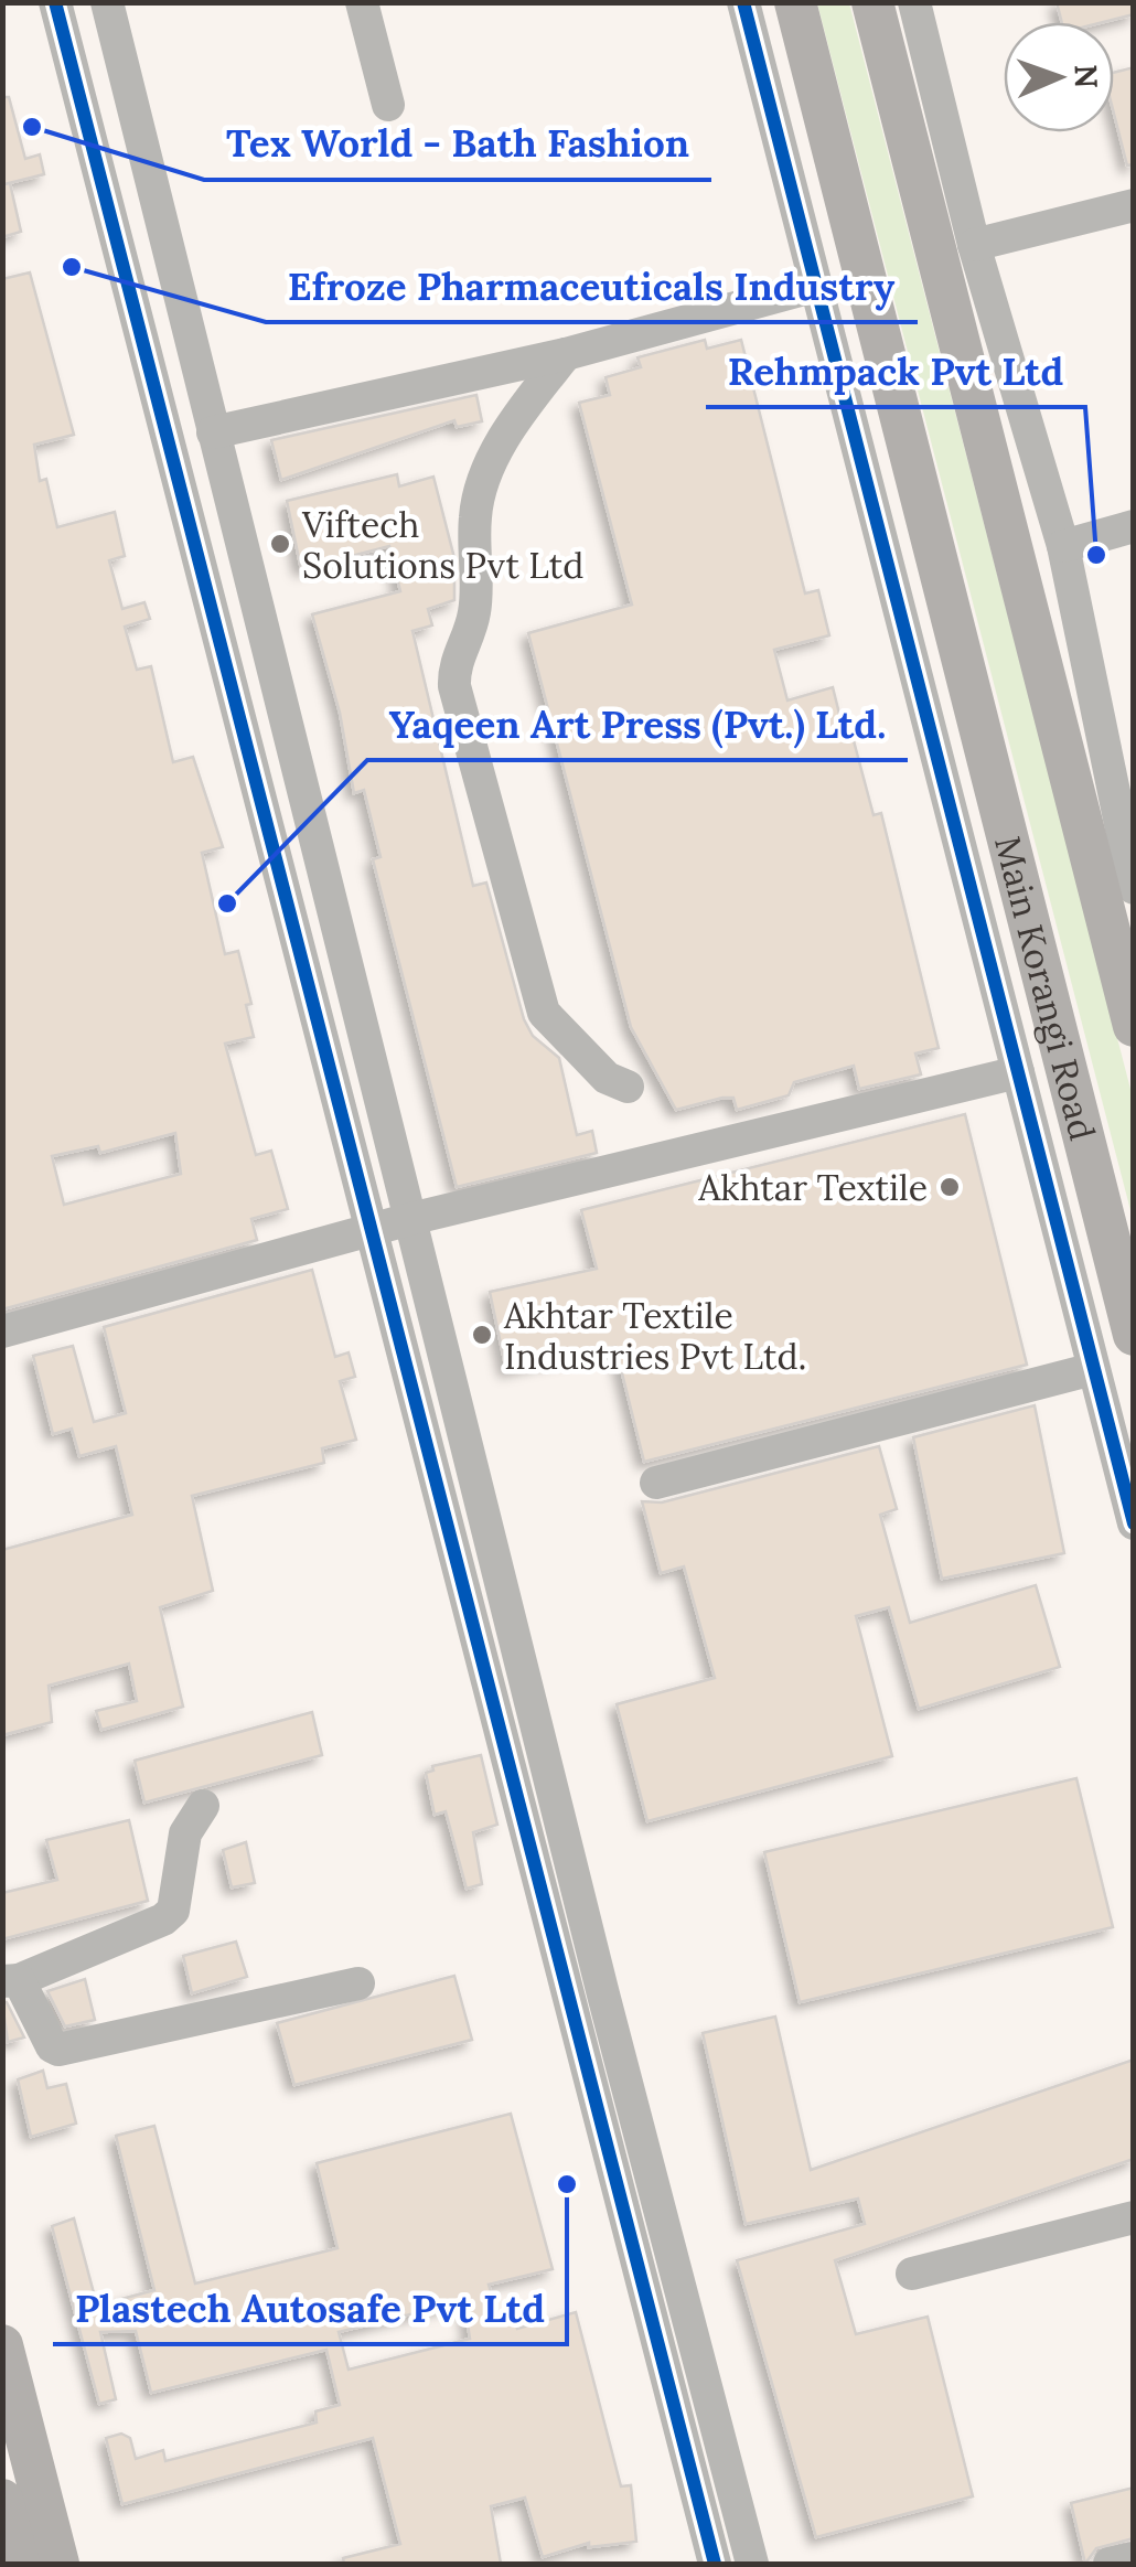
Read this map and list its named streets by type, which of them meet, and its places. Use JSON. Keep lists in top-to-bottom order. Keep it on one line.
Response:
{"streets":{"main road":["Main Korangi Road"]},"places":["Tex World - Bath Fashion","Efroze Pharmaceuticals Industry","Viftech Solutions Pvt Ltd","Rehmpack Pvt Ltd","Yaqeen Art Press (Pvt.) Ltd.","Akhtar Textile","Akhtar Textile Industries Pvt Ltd.","Plastech Autosafe Pvt Ltd"],"north":"right"}
